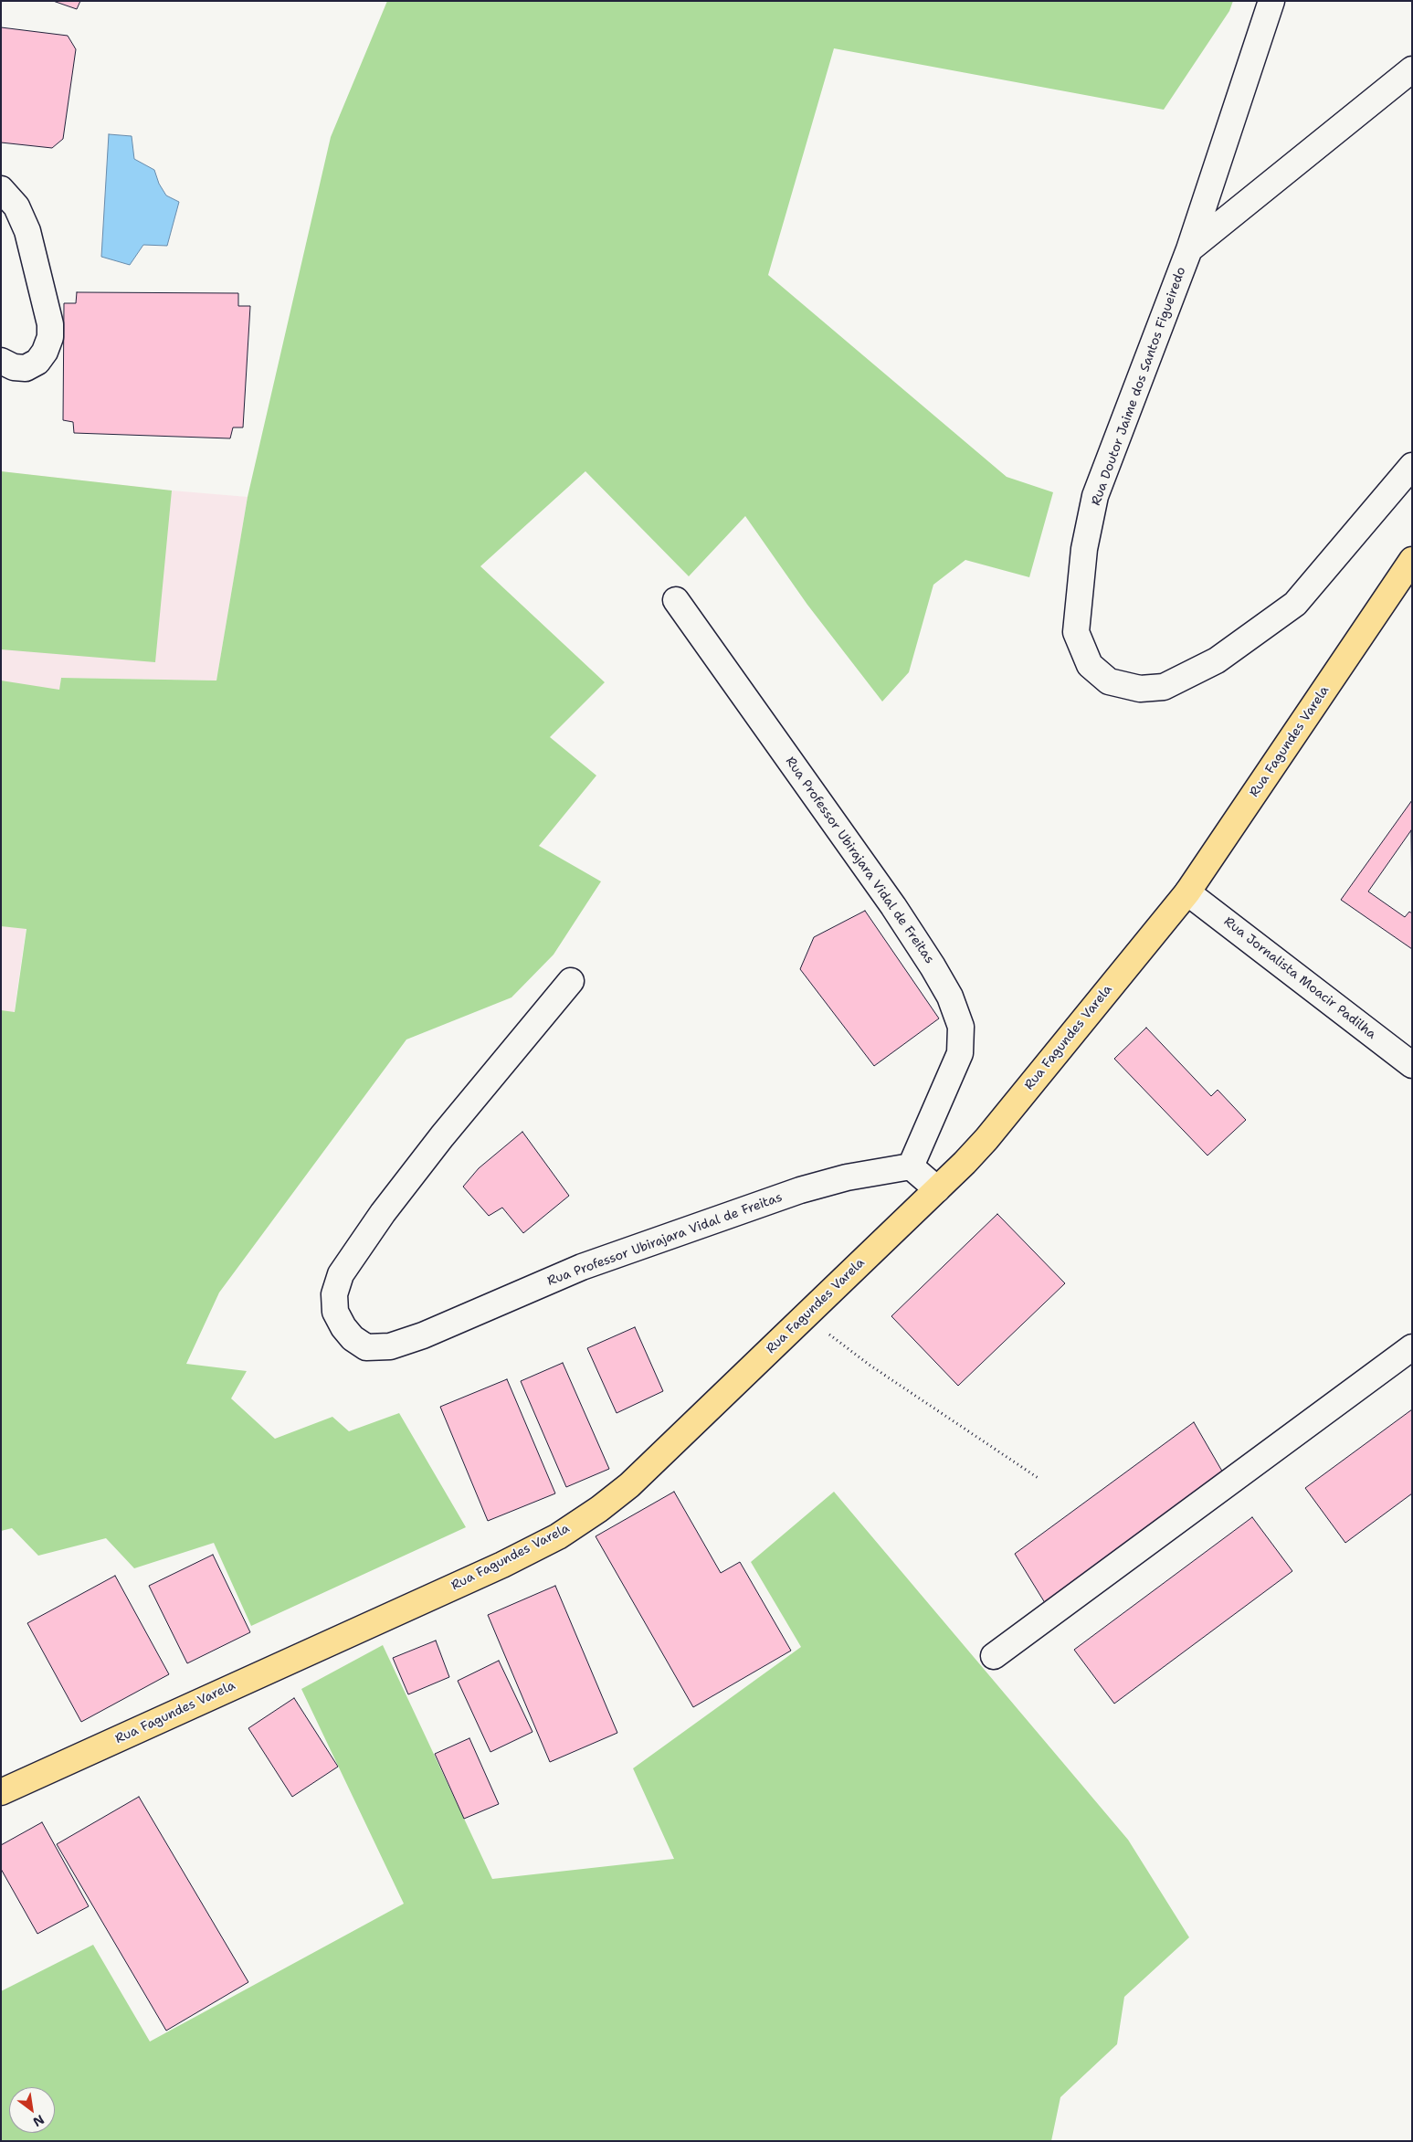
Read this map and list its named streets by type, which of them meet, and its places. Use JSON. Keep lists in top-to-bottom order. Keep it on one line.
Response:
{"streets":{"main road":["Rua Fagundes Varela"],"street":["Rua Doutor Jaime dos Santos Figueiredo","Rua Professor Ubirajara Vidal de Freitas","Rua Jornalista Moacir Padilha"]},"crossings":[["Rua Fagundes Varela","Rua Jornalista Moacir Padilha"]],"north":"bottom right"}
